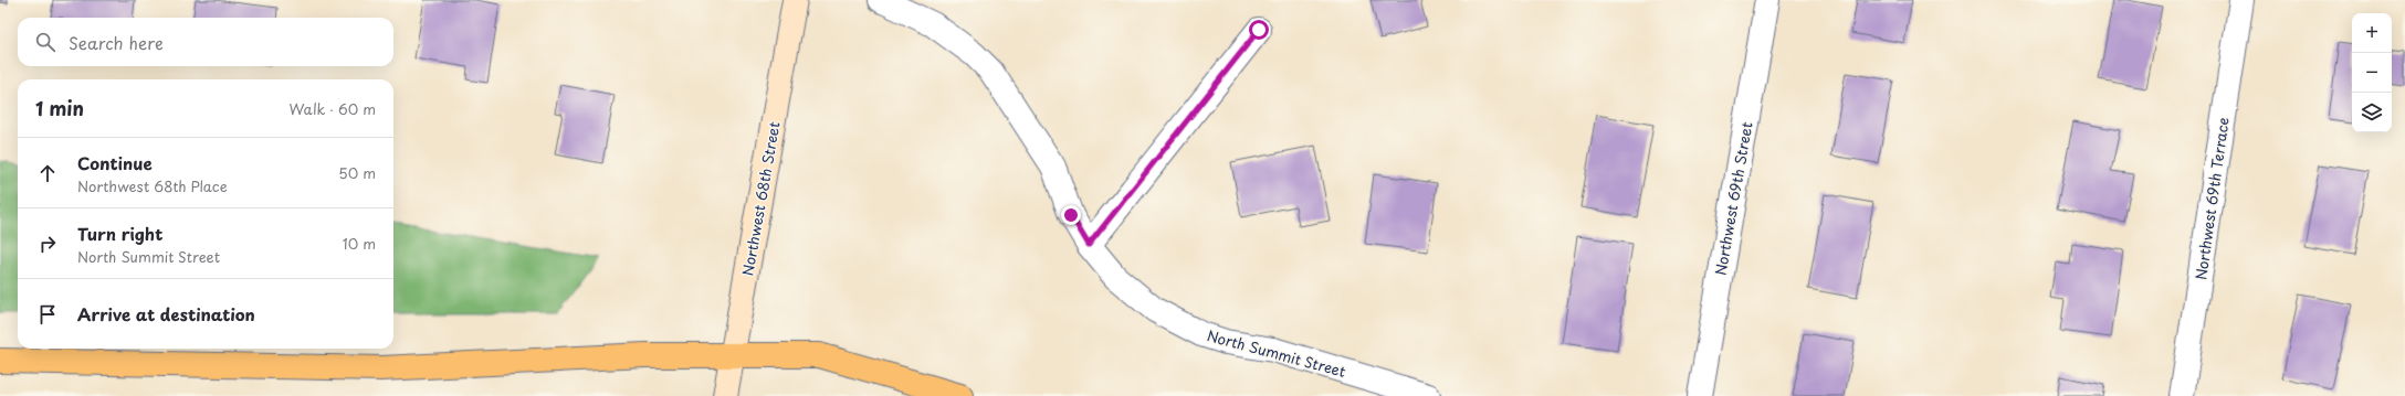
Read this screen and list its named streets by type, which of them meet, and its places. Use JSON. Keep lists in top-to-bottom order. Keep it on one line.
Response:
{"streets":{"main road":["Northwest 68th Street"],"street":["Northwest 69th Street","Northwest 69th Terrace","North Summit Street"]},"page":{"map_buttons":["+","−"],"search":"Search here","heading":["1 min","Walk · 60 m"],"list":[["Continue","Northwest 68th Place","50 m"],["Turn right","North Summit Street","10 m"],"Arrive at destination"]}}
